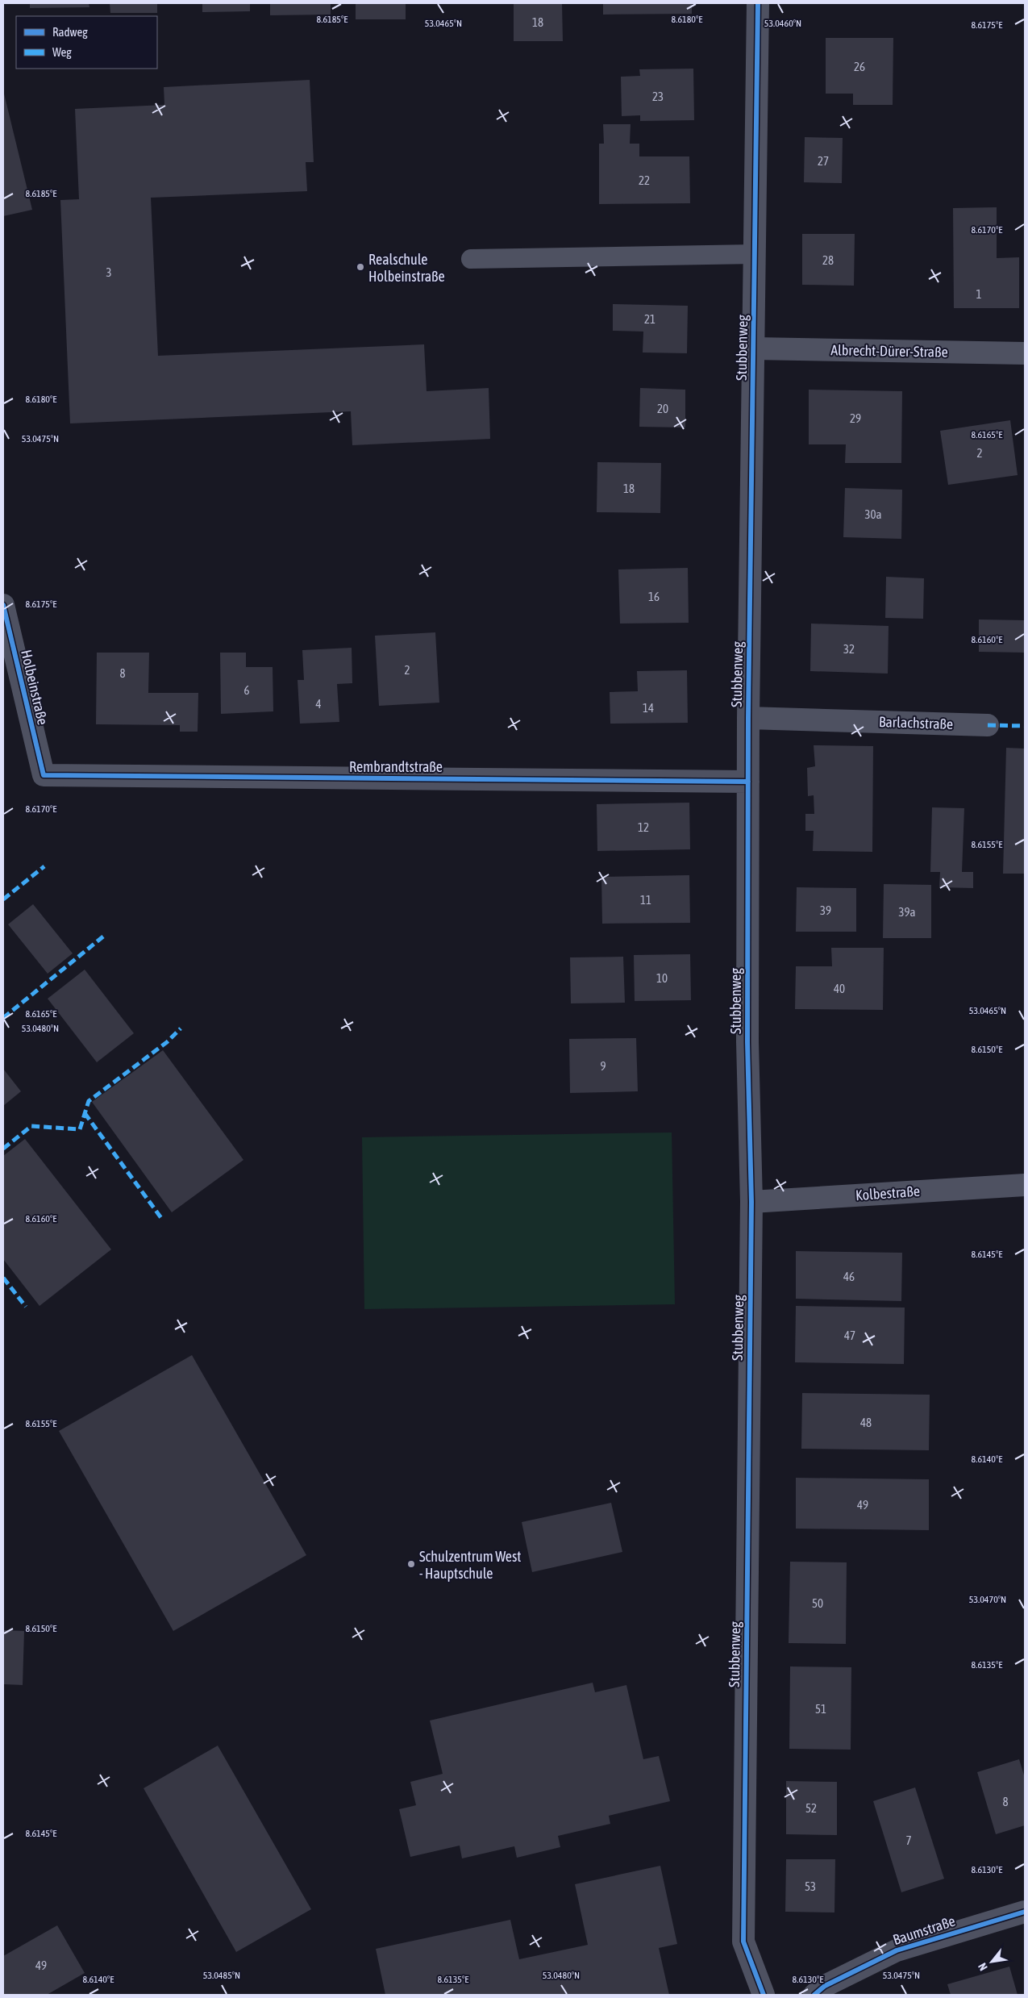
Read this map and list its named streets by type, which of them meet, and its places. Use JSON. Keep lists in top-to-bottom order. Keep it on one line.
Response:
{"streets":{"street":["Stubbenweg","Albrecht-Dürer-Straße","Holbeinstraße","Barlachstraße","Rembrandtstraße","Kolbestraße","Baumstraße"]},"crossings":[["Stubbenweg","Albrecht-Dürer-Straße"],["Stubbenweg","Barlachstraße"],["Stubbenweg","Rembrandtstraße"],["Stubbenweg","Kolbestraße"],["Holbeinstraße","Rembrandtstraße"]],"places":["Realschule Holbeinstraße","Schulzentrum West - Hauptschule"],"house_numbers":["18","26","23","27","22","28","3","1","21","20","29","2","18","30a","16","32","2","8","6","4","14","12","11","39","39a","10","40","9","46","47","48","49","50","51","8","52","7","53","49"],"legend":["Radweg","Weg"],"north":"bottom left","coordinates":["8.6185°E","8.6180°E","53.0460°N","53.0465°N","8.6175°E","8.6170°E","8.6165°E","53.0475°N","8.6160°E","8.6155°E","53.0480°N","8.6150°E","8.6145°E","8.6140°E","53.0470°N","8.6135°E","8.6130°E","53.0485°N"]}
